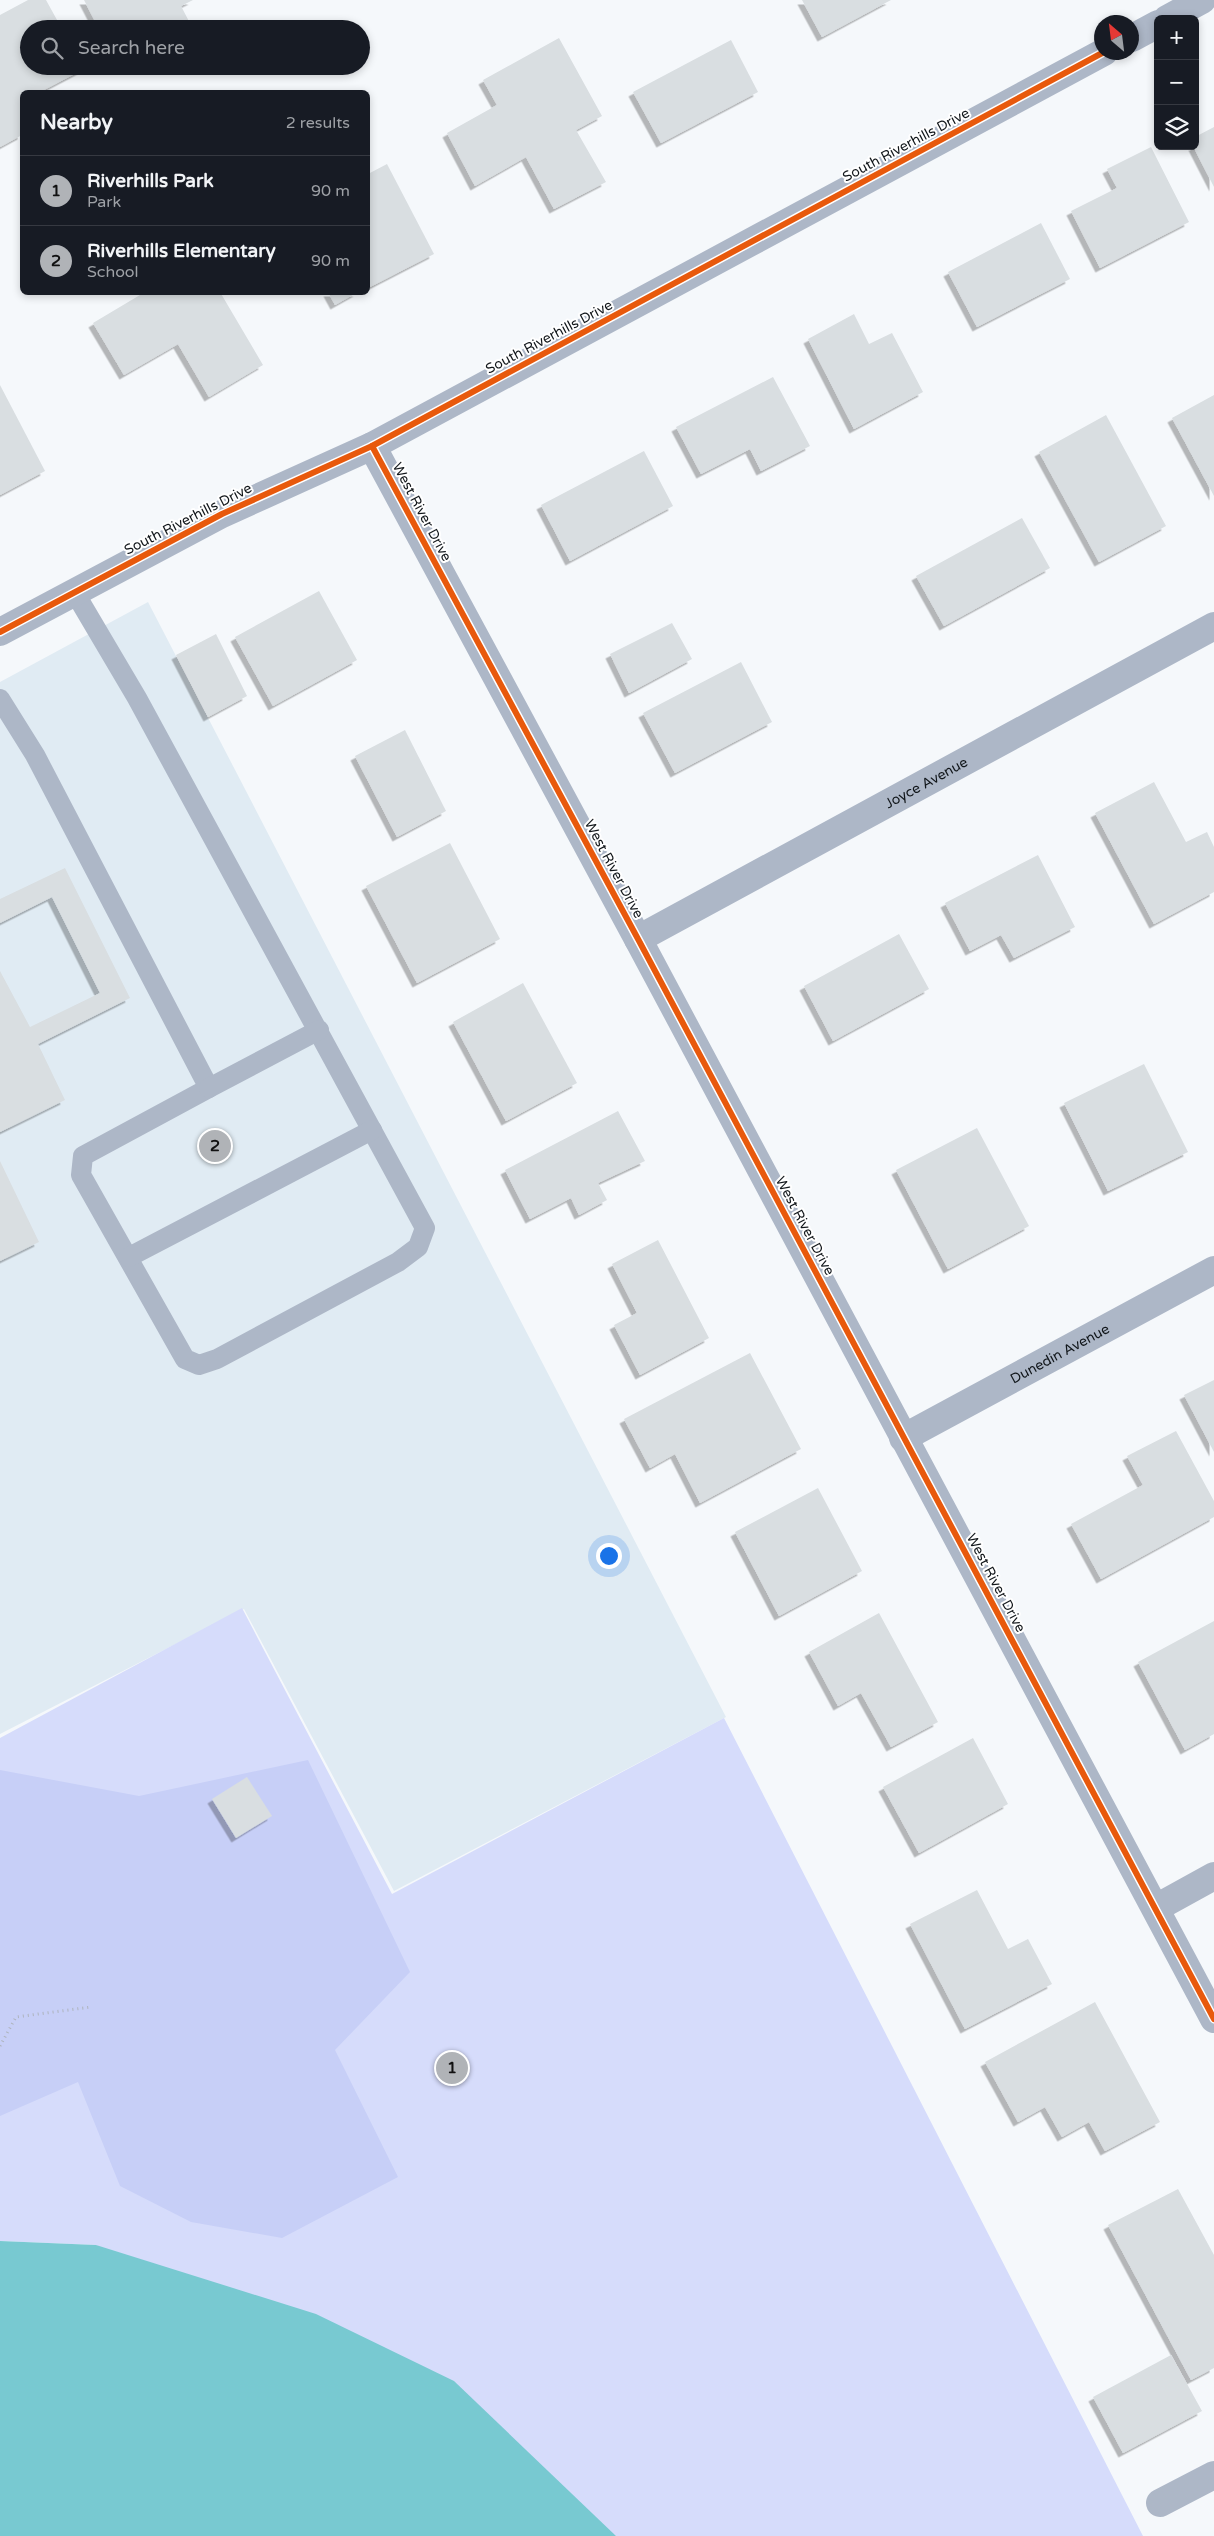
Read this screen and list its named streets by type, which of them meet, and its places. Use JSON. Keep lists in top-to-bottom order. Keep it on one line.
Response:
{"streets":{"street":["South Riverhills Drive","West River Drive","Joyce Avenue","Dunedin Avenue"]},"crossings":[["South Riverhills Drive","West River Drive"],["West River Drive","Joyce Avenue"],["West River Drive","Dunedin Avenue"]],"north":"top left","page":{"map_buttons":["+","−"],"search":"Search here","heading":["Nearby","2 results"],"list":[{"mark":"1","name":"Riverhills Park","note":"Park","value":"90 m"},{"mark":"2","name":"Riverhills Elementary","note":"School","value":"90 m"}],"pins":["2","1"]}}
